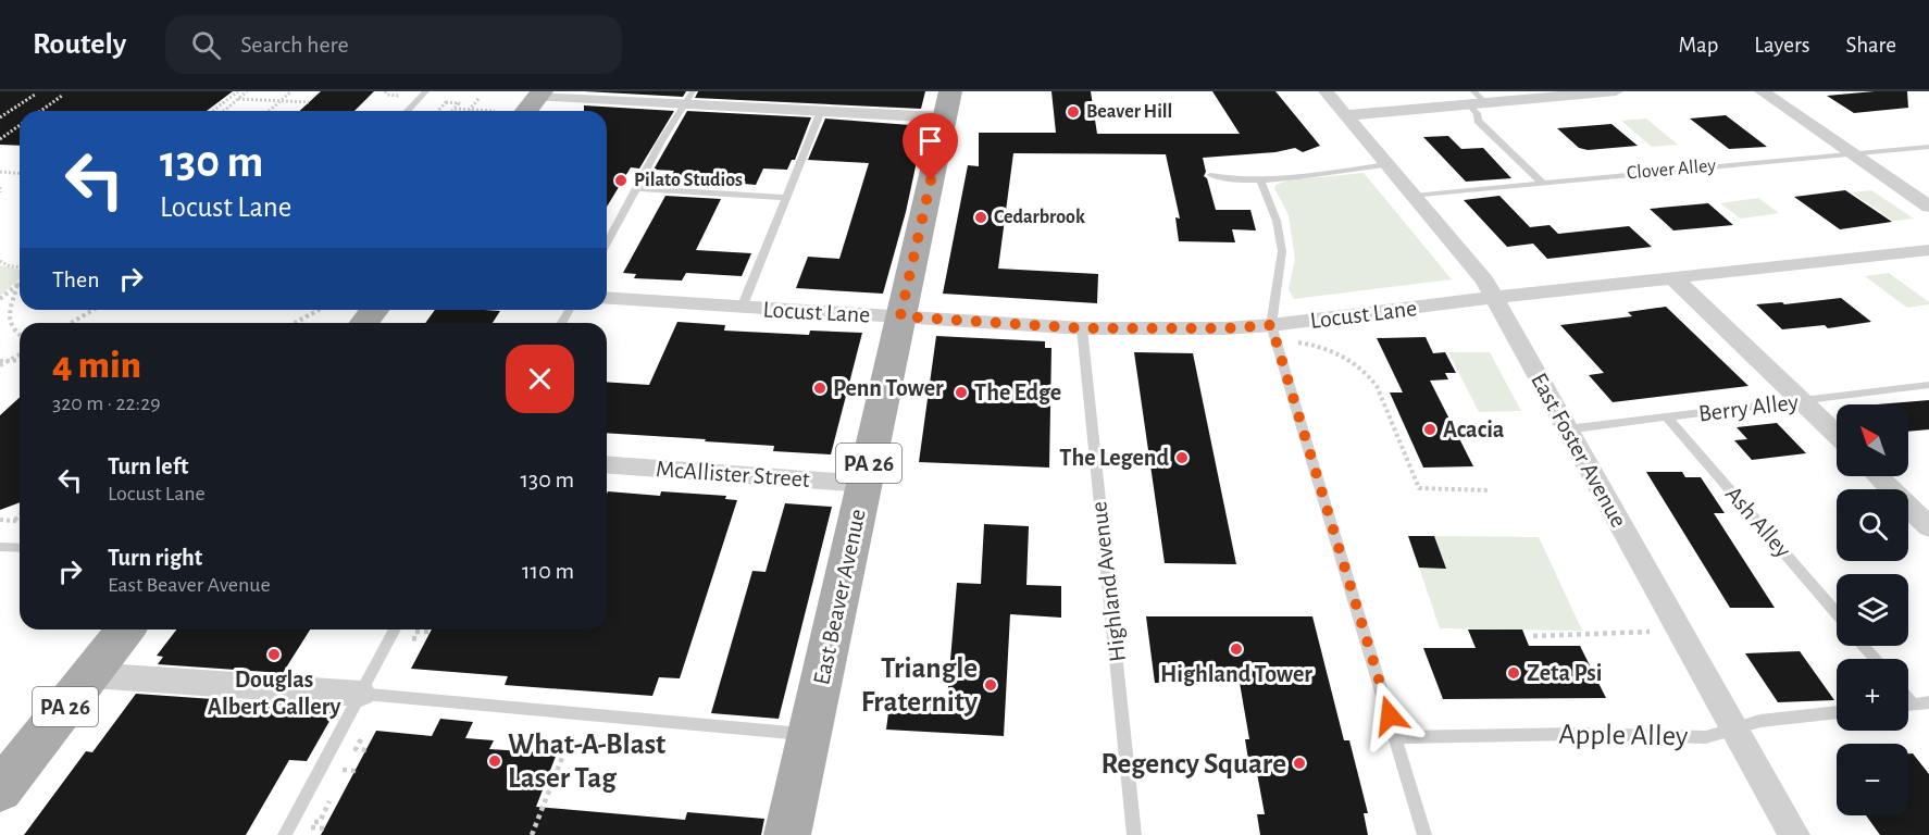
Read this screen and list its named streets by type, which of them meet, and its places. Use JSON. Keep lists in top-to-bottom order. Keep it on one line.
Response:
{"streets":{"main road":["PA 26","East Beaver Avenue"],"street":["Locust Lane","East Foster Avenue","McAllister Street"],"lane":["Clover Alley","Berry Alley","Ash Alley","Highland Avenue","Apple Alley"]},"crossings":[["Clover Alley","East Foster Avenue"],["Locust Lane","East Foster Avenue"],["Locust Lane","Highland Avenue"],["Locust Lane","East Beaver Avenue"],["Berry Alley","East Foster Avenue"],["Berry Alley","Ash Alley"],["East Foster Avenue","Apple Alley"],["McAllister Street","East Beaver Avenue"]],"places":["Beaver Hill","Pilato Studios","Cedarbrook","Penn Tower","The Edge","Acacia","The Legend","Highland Tower","Douglas Albert Gallery","Zeta Psi","Triangle Fraternity","What-A-Blast Laser Tag","Regency Square"],"north":"top left","page":{"header":"Routely","search":"Search here","nav":["Map","Layers","Share"],"turn":["130 m","Locust Lane"],"then":"Then","heading":["4 min","320 m · 22:29"],"map_buttons":["+","−"],"list":[{"name":"Turn left","note":"Locust Lane","value":"130 m"},{"name":"Turn right","note":"East Beaver Avenue","value":"110 m"}]}}
